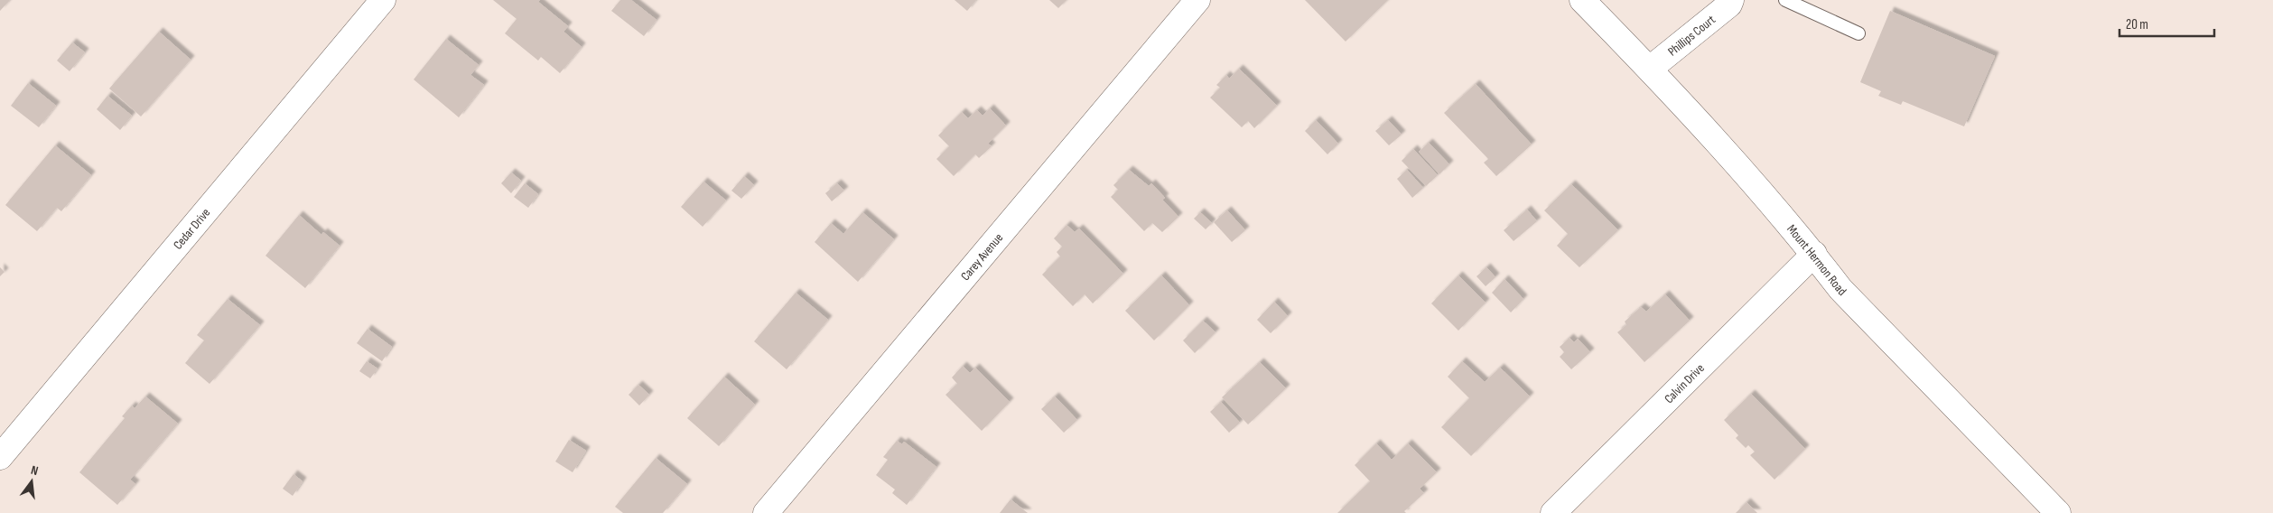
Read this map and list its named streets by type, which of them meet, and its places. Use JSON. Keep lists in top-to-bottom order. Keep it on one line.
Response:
{"streets":{"street":["Phillips Court","Cedar Drive","Carey Avenue","Mount Hermon Road","Calvin Drive"]},"crossings":[["Phillips Court","Mount Hermon Road"],["Mount Hermon Road","Calvin Drive"]],"scale_bar":"20 m","north":"top"}
